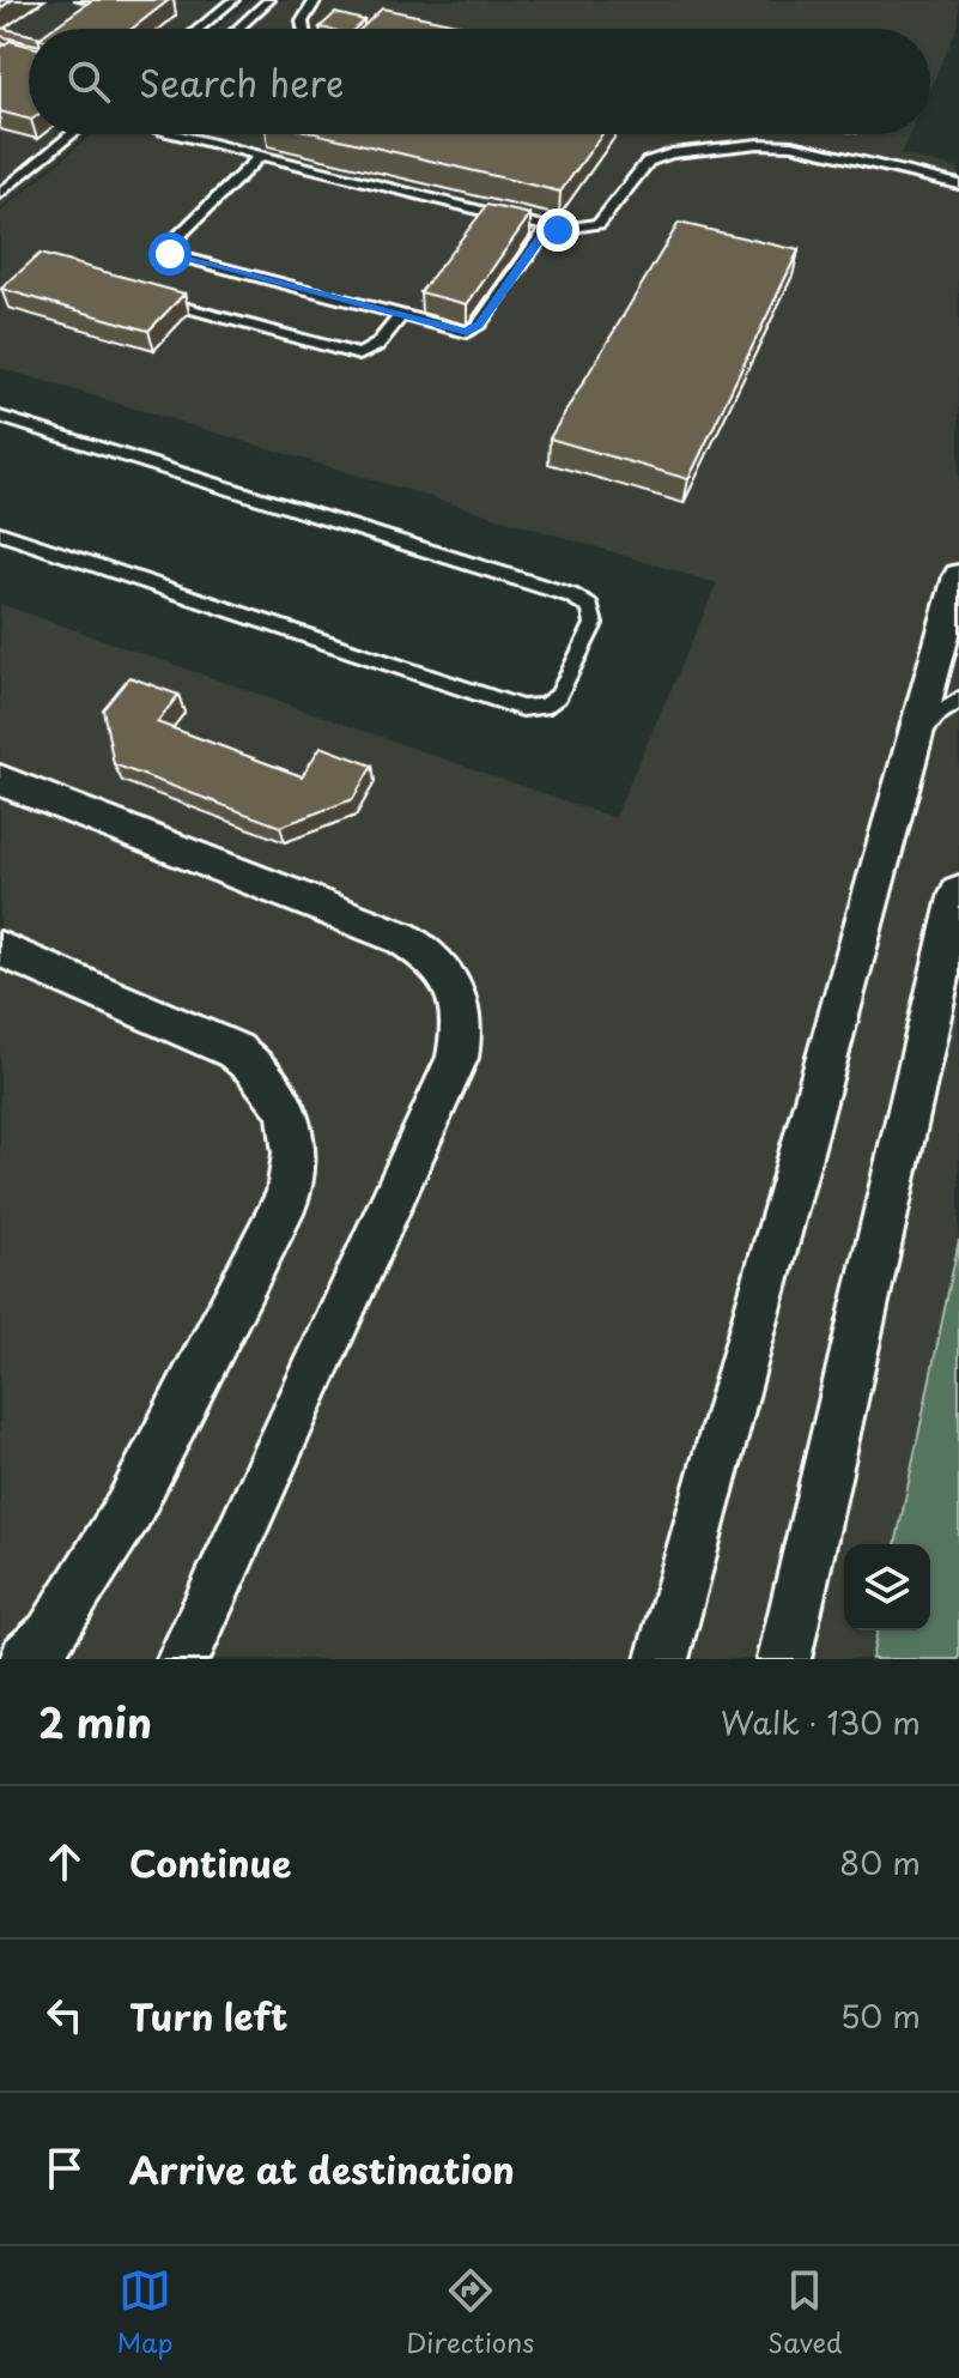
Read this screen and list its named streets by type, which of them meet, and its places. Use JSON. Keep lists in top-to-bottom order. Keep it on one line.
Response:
{"page":{"search":"Search here","heading":["2 min","Walk · 130 m"],"list":[["Continue","80 m"],["Turn left","50 m"],"Arrive at destination"],"nav":["Map","Directions","Saved"]}}
